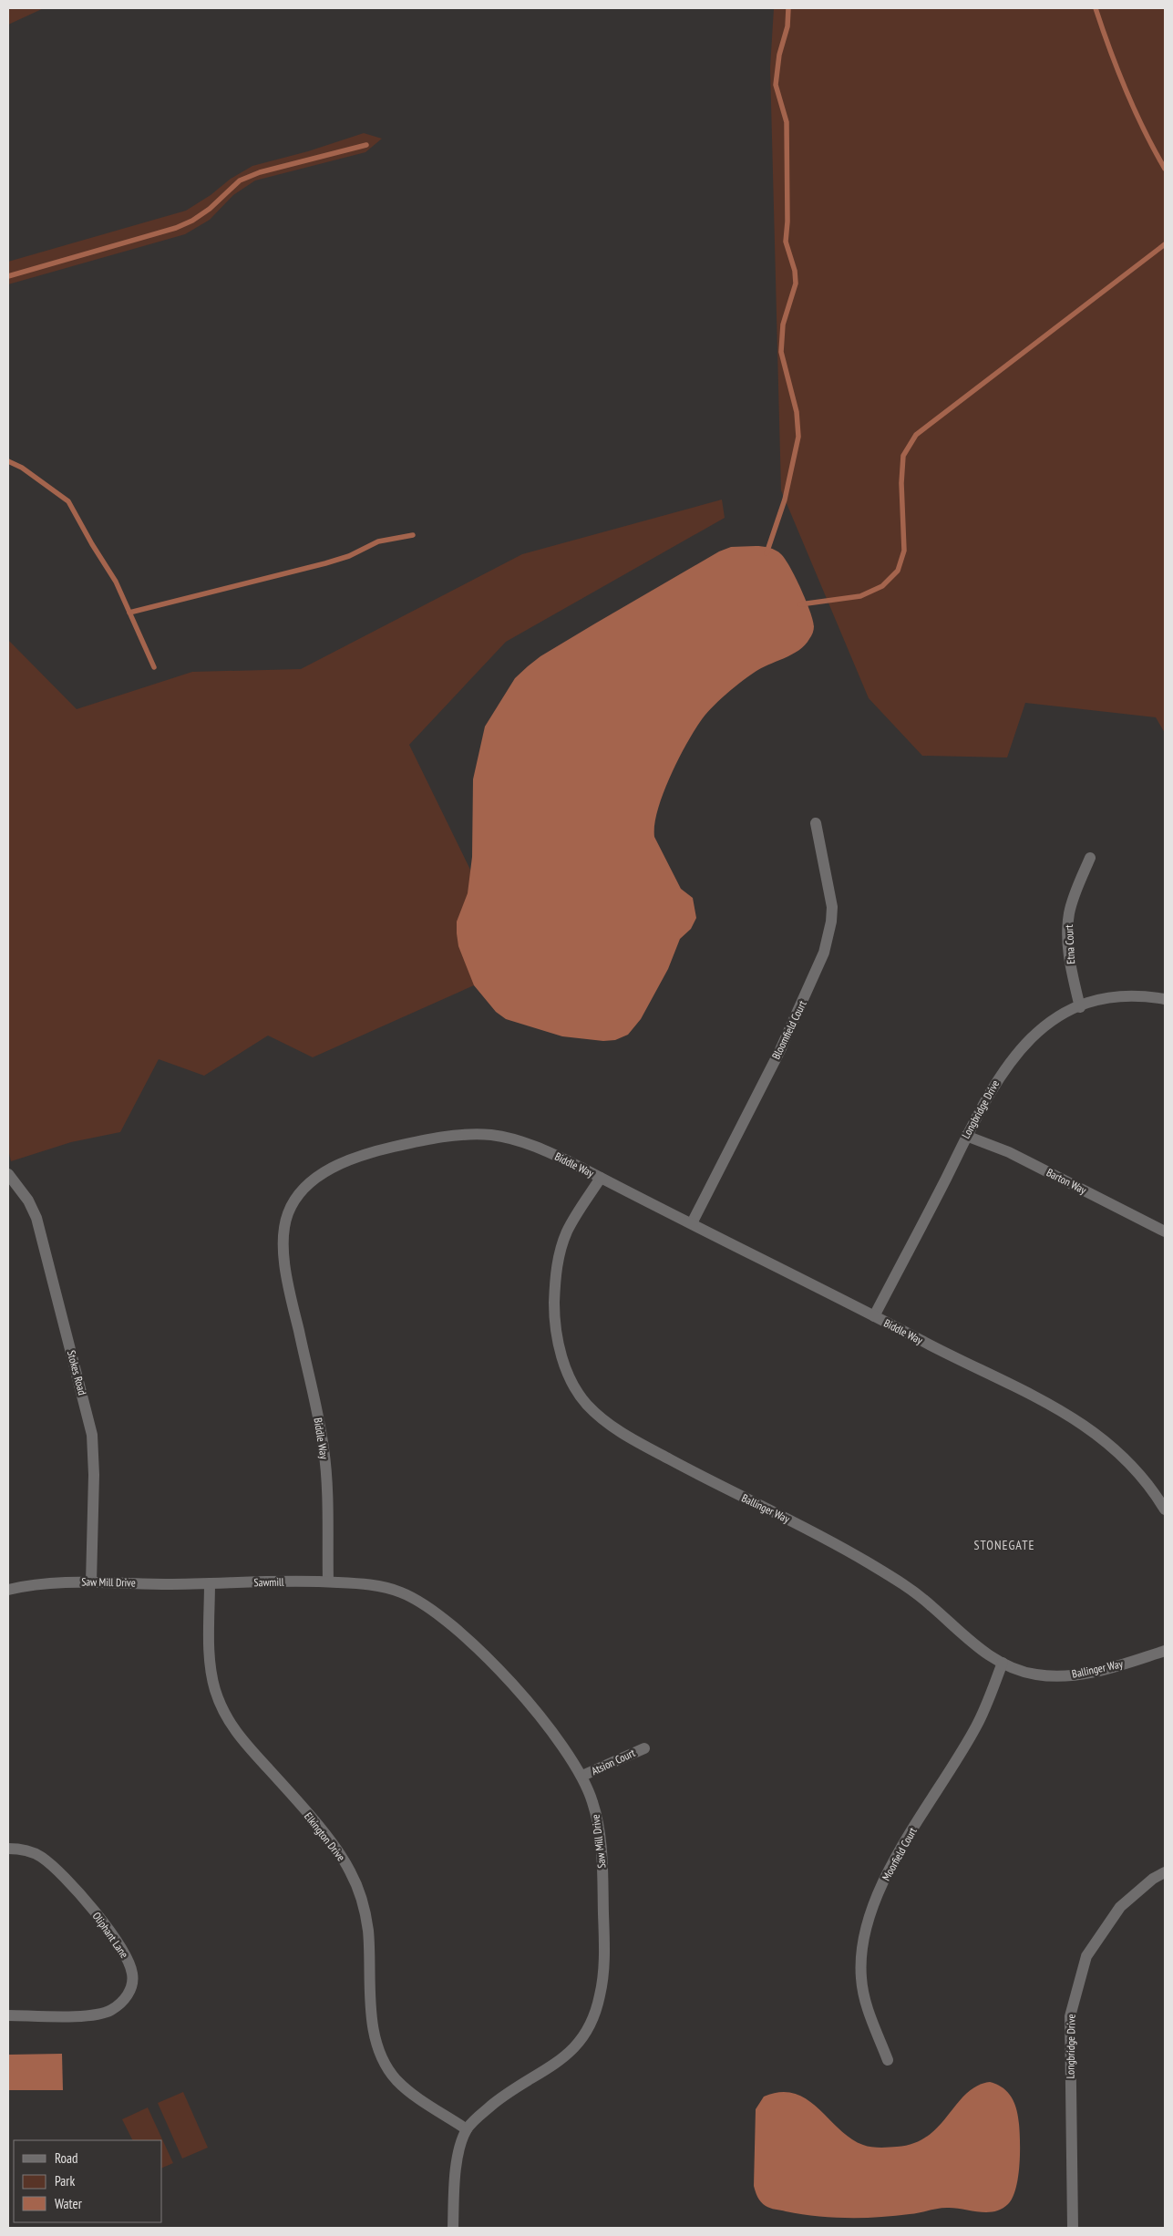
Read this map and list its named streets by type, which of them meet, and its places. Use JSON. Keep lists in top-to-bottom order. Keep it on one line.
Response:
{"streets":{"street":["Etna Court","Bloomfield Court","Longbridge Drive","Biddle Way","Barton Way","Stokes Road","Ballinger Way","Saw Mill Drive","Sawmill","Atsion Court","Elkington Drive","Moorfield Court","Oliphant Lane"]},"crossings":[["Etna Court","Longbridge Drive"],["Bloomfield Court","Biddle Way"],["Longbridge Drive","Biddle Way"],["Longbridge Drive","Barton Way"],["Biddle Way","Ballinger Way"],["Biddle Way","Saw Mill Drive"],["Biddle Way","Sawmill"],["Stokes Road","Saw Mill Drive"],["Ballinger Way","Moorfield Court"],["Saw Mill Drive","Sawmill"],["Saw Mill Drive","Atsion Court"],["Saw Mill Drive","Elkington Drive"],["Sawmill","Elkington Drive"]],"districts":["STONEGATE"],"legend":["Road","Park","Water"]}
